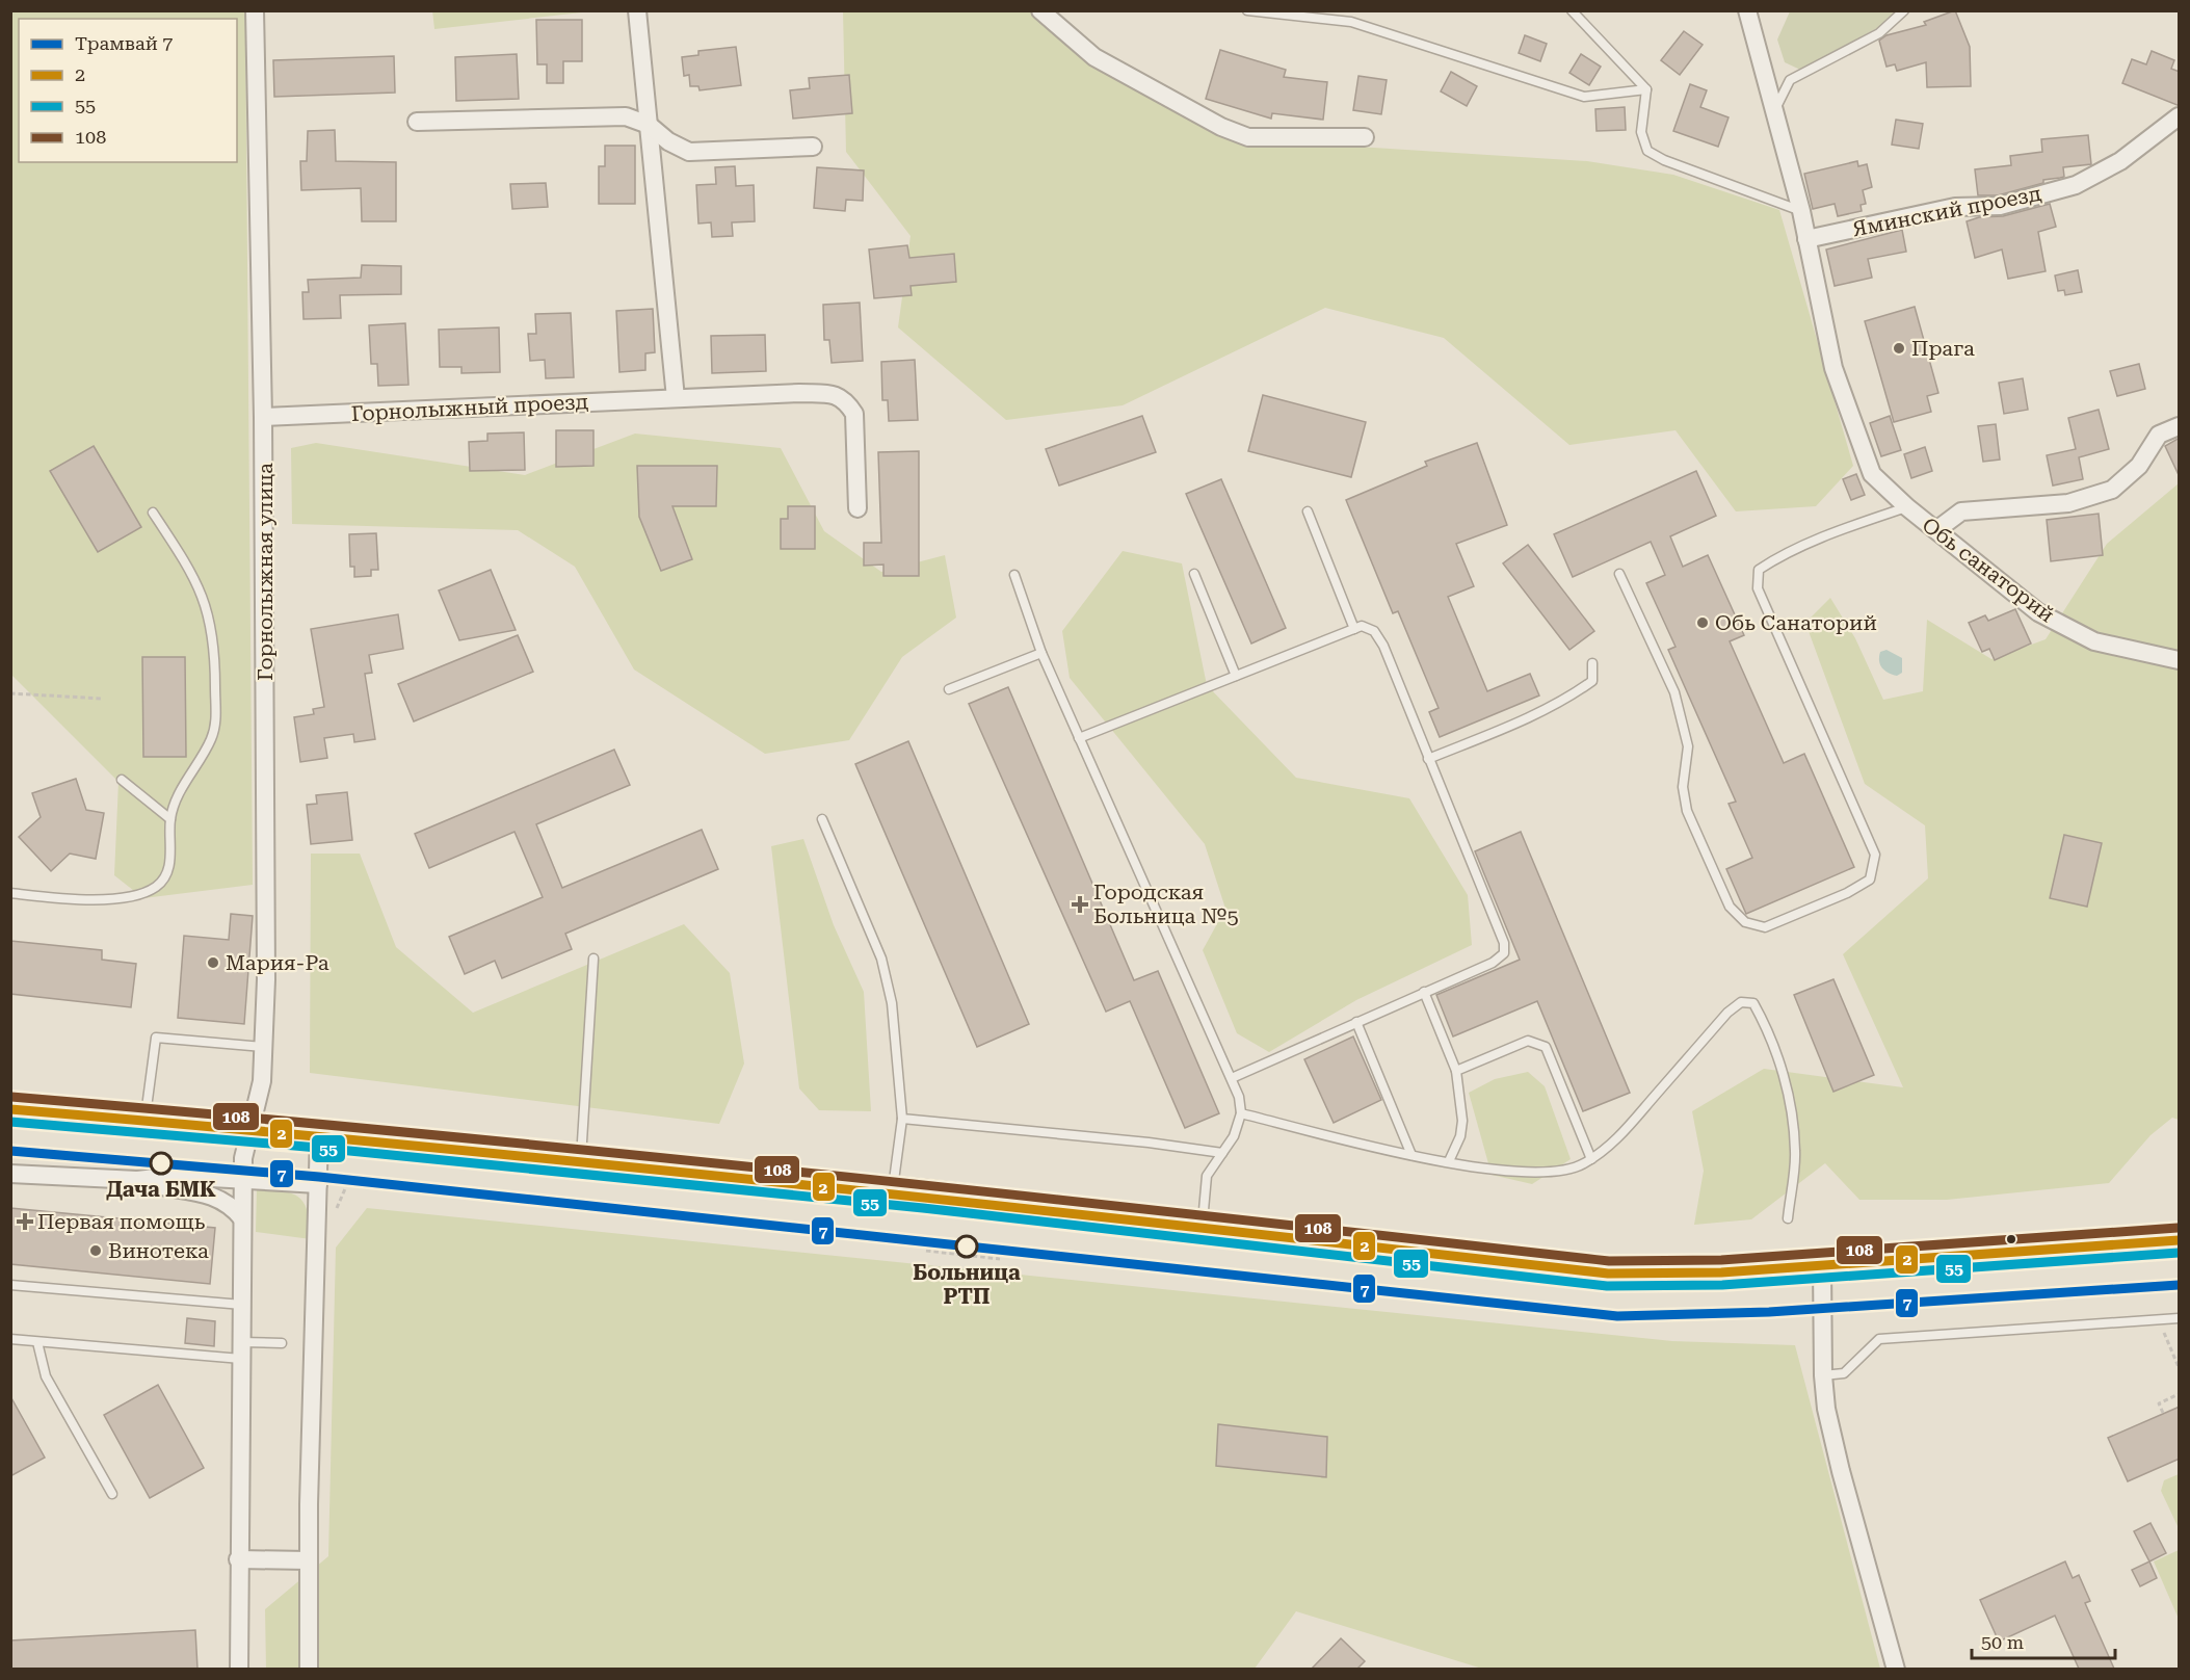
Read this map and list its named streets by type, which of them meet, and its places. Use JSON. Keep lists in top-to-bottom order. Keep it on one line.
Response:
{"streets":{"street":["Яминский проезд","Горнолыжный проезд","Обь санаторий","Горнолыжная улица"]},"crossings":[["Яминский проезд","Обь санаторий"],["Горнолыжный проезд","Горнолыжная улица"]],"places":{"other":["Прага","Обь Санаторий","Мария-Ра","Дача БМК","Больница РТП","Винотека"],"health":["Городская Больница №5","Первая помощь"]},"lines":["transit line 108","transit line 2","transit line 55","tram line 7"],"legend":["Трамвай 7","2","55","108"],"scale_bar":"50 m"}
